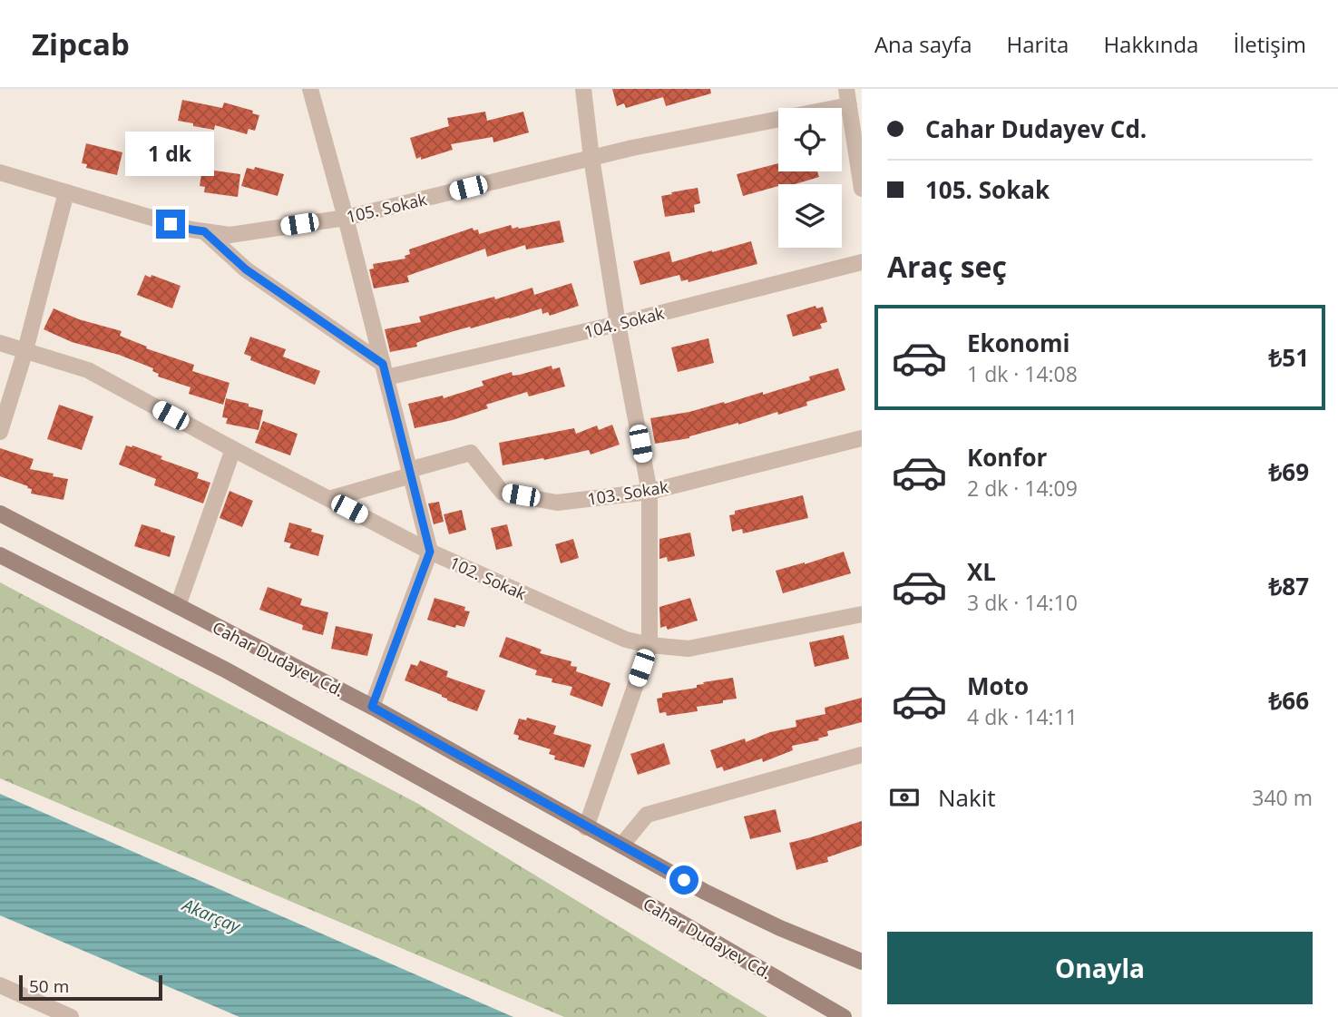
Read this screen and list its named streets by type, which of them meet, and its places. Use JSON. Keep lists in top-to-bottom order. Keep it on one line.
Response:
{"streets":{"main road":["Cahar Dudayev Cd."],"street":["105. Sokak","104. Sokak","103. Sokak","102. Sokak"]},"water":["Akarçay"],"scale_bar":"50 m","page":{"header":"Zipcab","nav":["Ana sayfa","Harita","Hakkında","İletişim"],"banner":["Cahar Dudayev Cd.","105. Sokak"],"bubble":"1 dk","heading":"Araç seç","list":[{"name":"Ekonomi","note":"1 dk · 14:08","value":"₺51"},{"name":"Konfor","note":"2 dk · 14:09","value":"₺69"},{"name":"XL","note":"3 dk · 14:10","value":"₺87"},{"name":"Moto","note":"4 dk · 14:11","value":"₺66"}],"pay":["Nakit","340 m"],"buttons":"Onayla","scale":"50 m"}}
